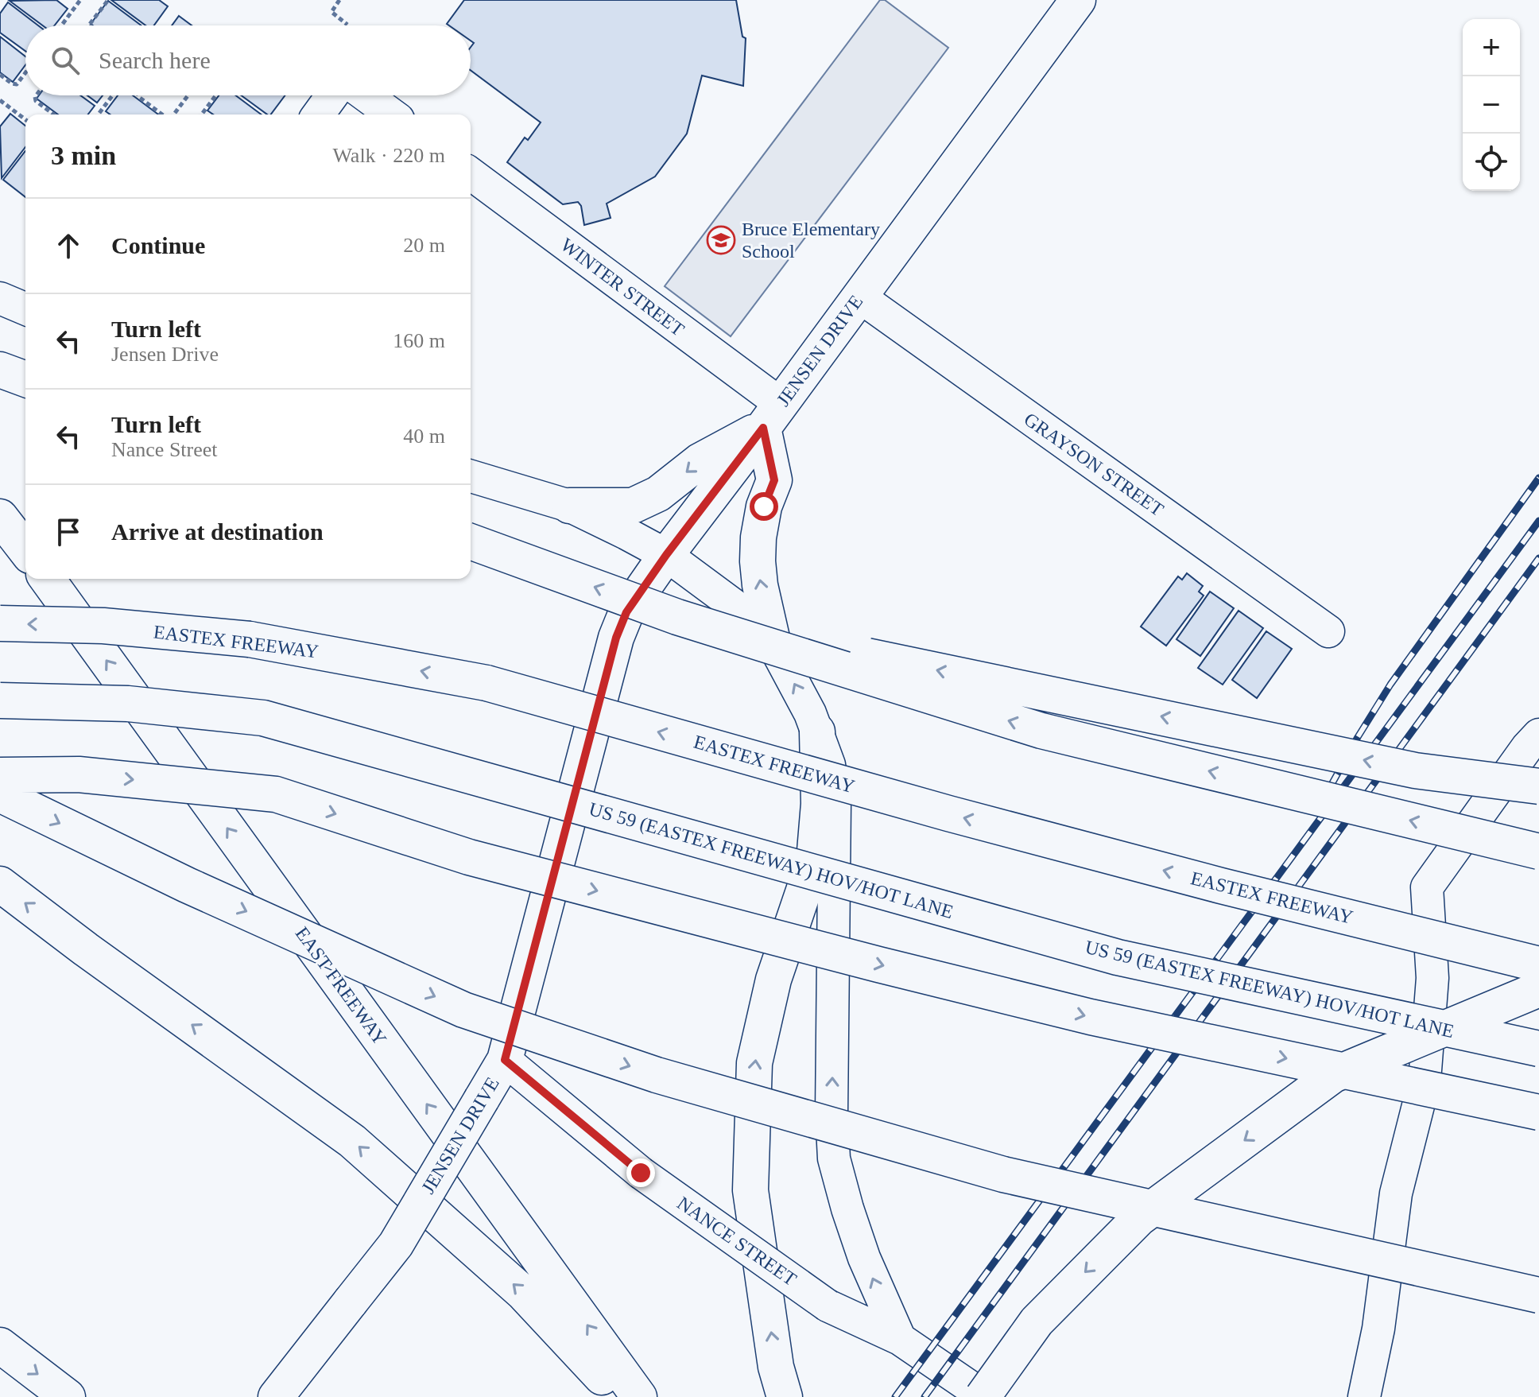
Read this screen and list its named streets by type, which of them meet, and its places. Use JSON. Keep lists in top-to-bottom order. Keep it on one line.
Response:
{"streets":{"main road":["JENSEN DRIVE","EASTEX FREEWAY","US 59 (EASTEX FREEWAY) HOV/HOT LANE","EAST FREEWAY"],"street":["WINTER STREET","GRAYSON STREET","NANCE STREET"]},"crossings":[["WINTER STREET","JENSEN DRIVE"],["JENSEN DRIVE","GRAYSON STREET"],["JENSEN DRIVE","NANCE STREET"]],"places":{"school or university":["Bruce Elementary School"]},"page":{"map_buttons":["+","−"],"search":"Search here","heading":["3 min","Walk · 220 m"],"list":[["Continue","20 m"],["Turn left","Jensen Drive","160 m"],["Turn left","Nance Street","40 m"],"Arrive at destination"]}}
